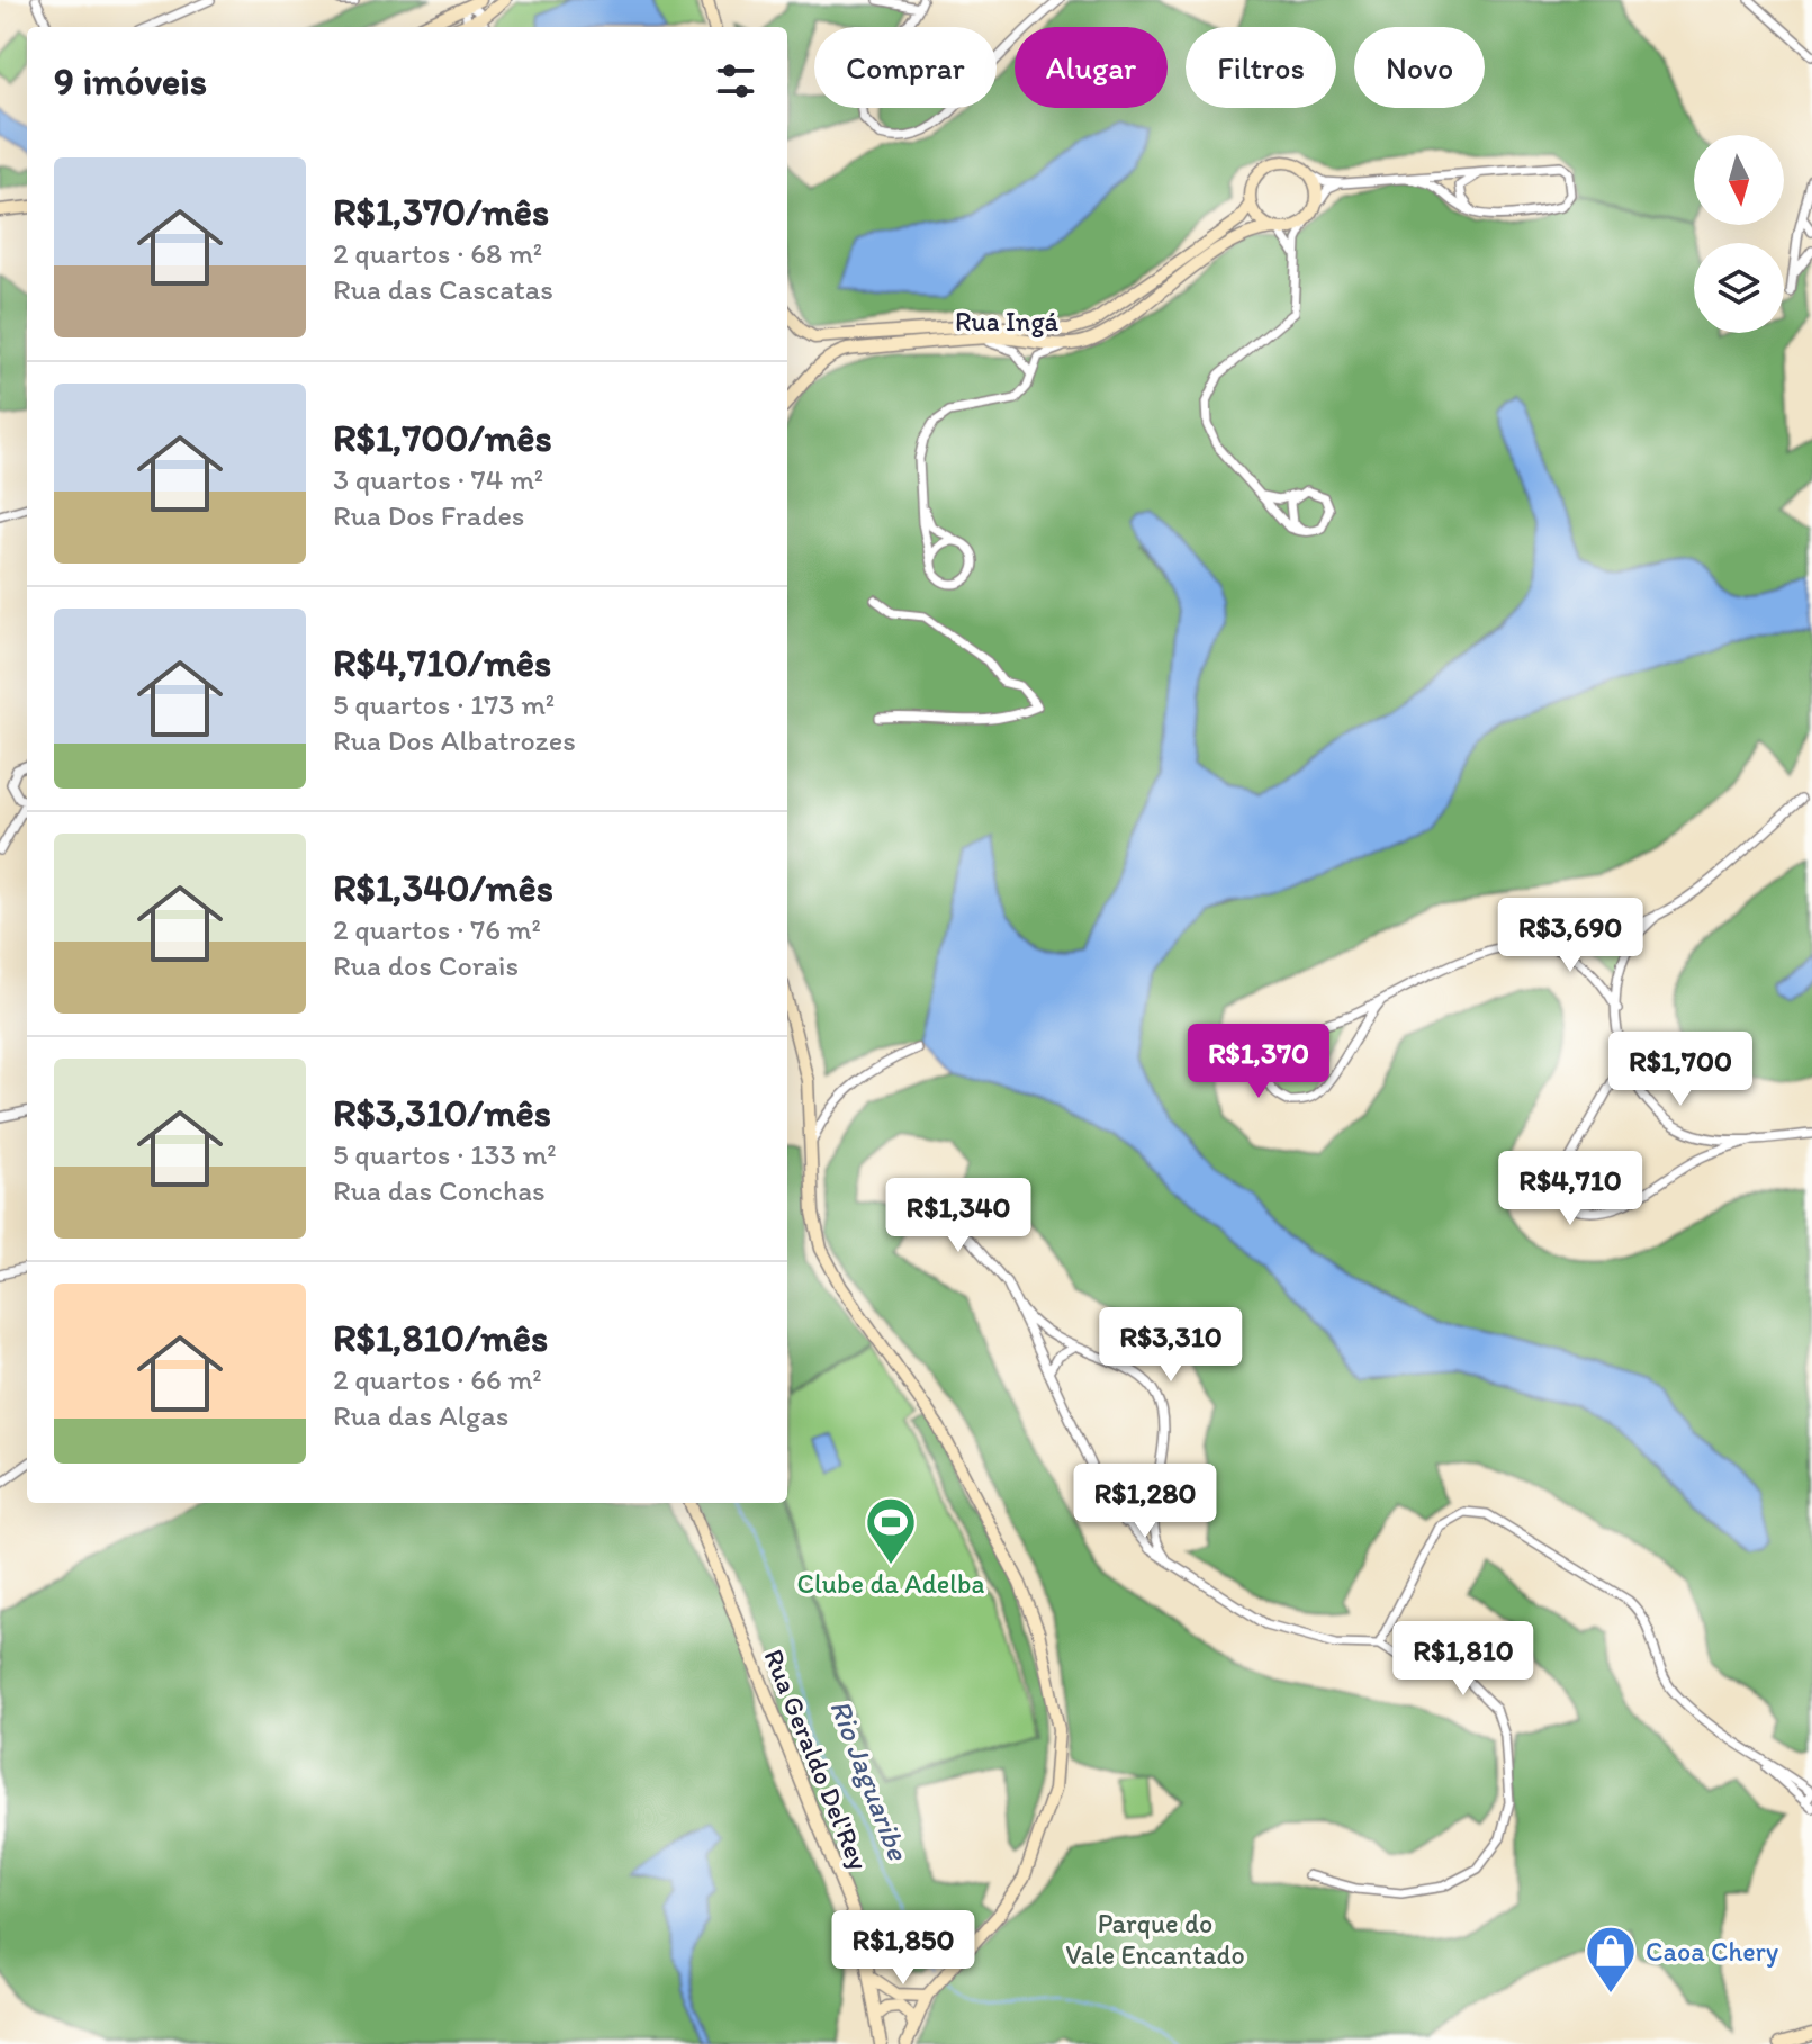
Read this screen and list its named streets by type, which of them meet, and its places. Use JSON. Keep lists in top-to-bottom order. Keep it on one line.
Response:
{"streets":{"main road":["Rua Ingá","Rua Geraldo Del'Rey"]},"water":["Rio Jaguaribe"],"parks":["Parque do Vale Encantado"],"places":{"sports":["Clube da Adelba"],"shop":["Caoa Chery"]},"north":"bottom","page":{"chip":["Comprar","Alugar","Filtros","Novo"],"heading":"9 imóveis","list":[{"name":"R$1,370/mês","note":"2 quartos · 68 m² · Rua das Cascatas"},{"name":"R$1,700/mês","note":"3 quartos · 74 m² · Rua Dos Frades"},{"name":"R$4,710/mês","note":"5 quartos · 173 m² · Rua Dos Albatrozes"},{"name":"R$1,340/mês","note":"2 quartos · 76 m² · Rua dos Corais"},{"name":"R$3,310/mês","note":"5 quartos · 133 m² · Rua das Conchas"},{"name":"R$1,810/mês","note":"2 quartos · 66 m² · Rua das Algas"}],"price":["R$3,690","R$1,370","R$1,700","R$4,710","R$1,340","R$3,310","R$1,280","R$1,810","R$1,850"]}}
